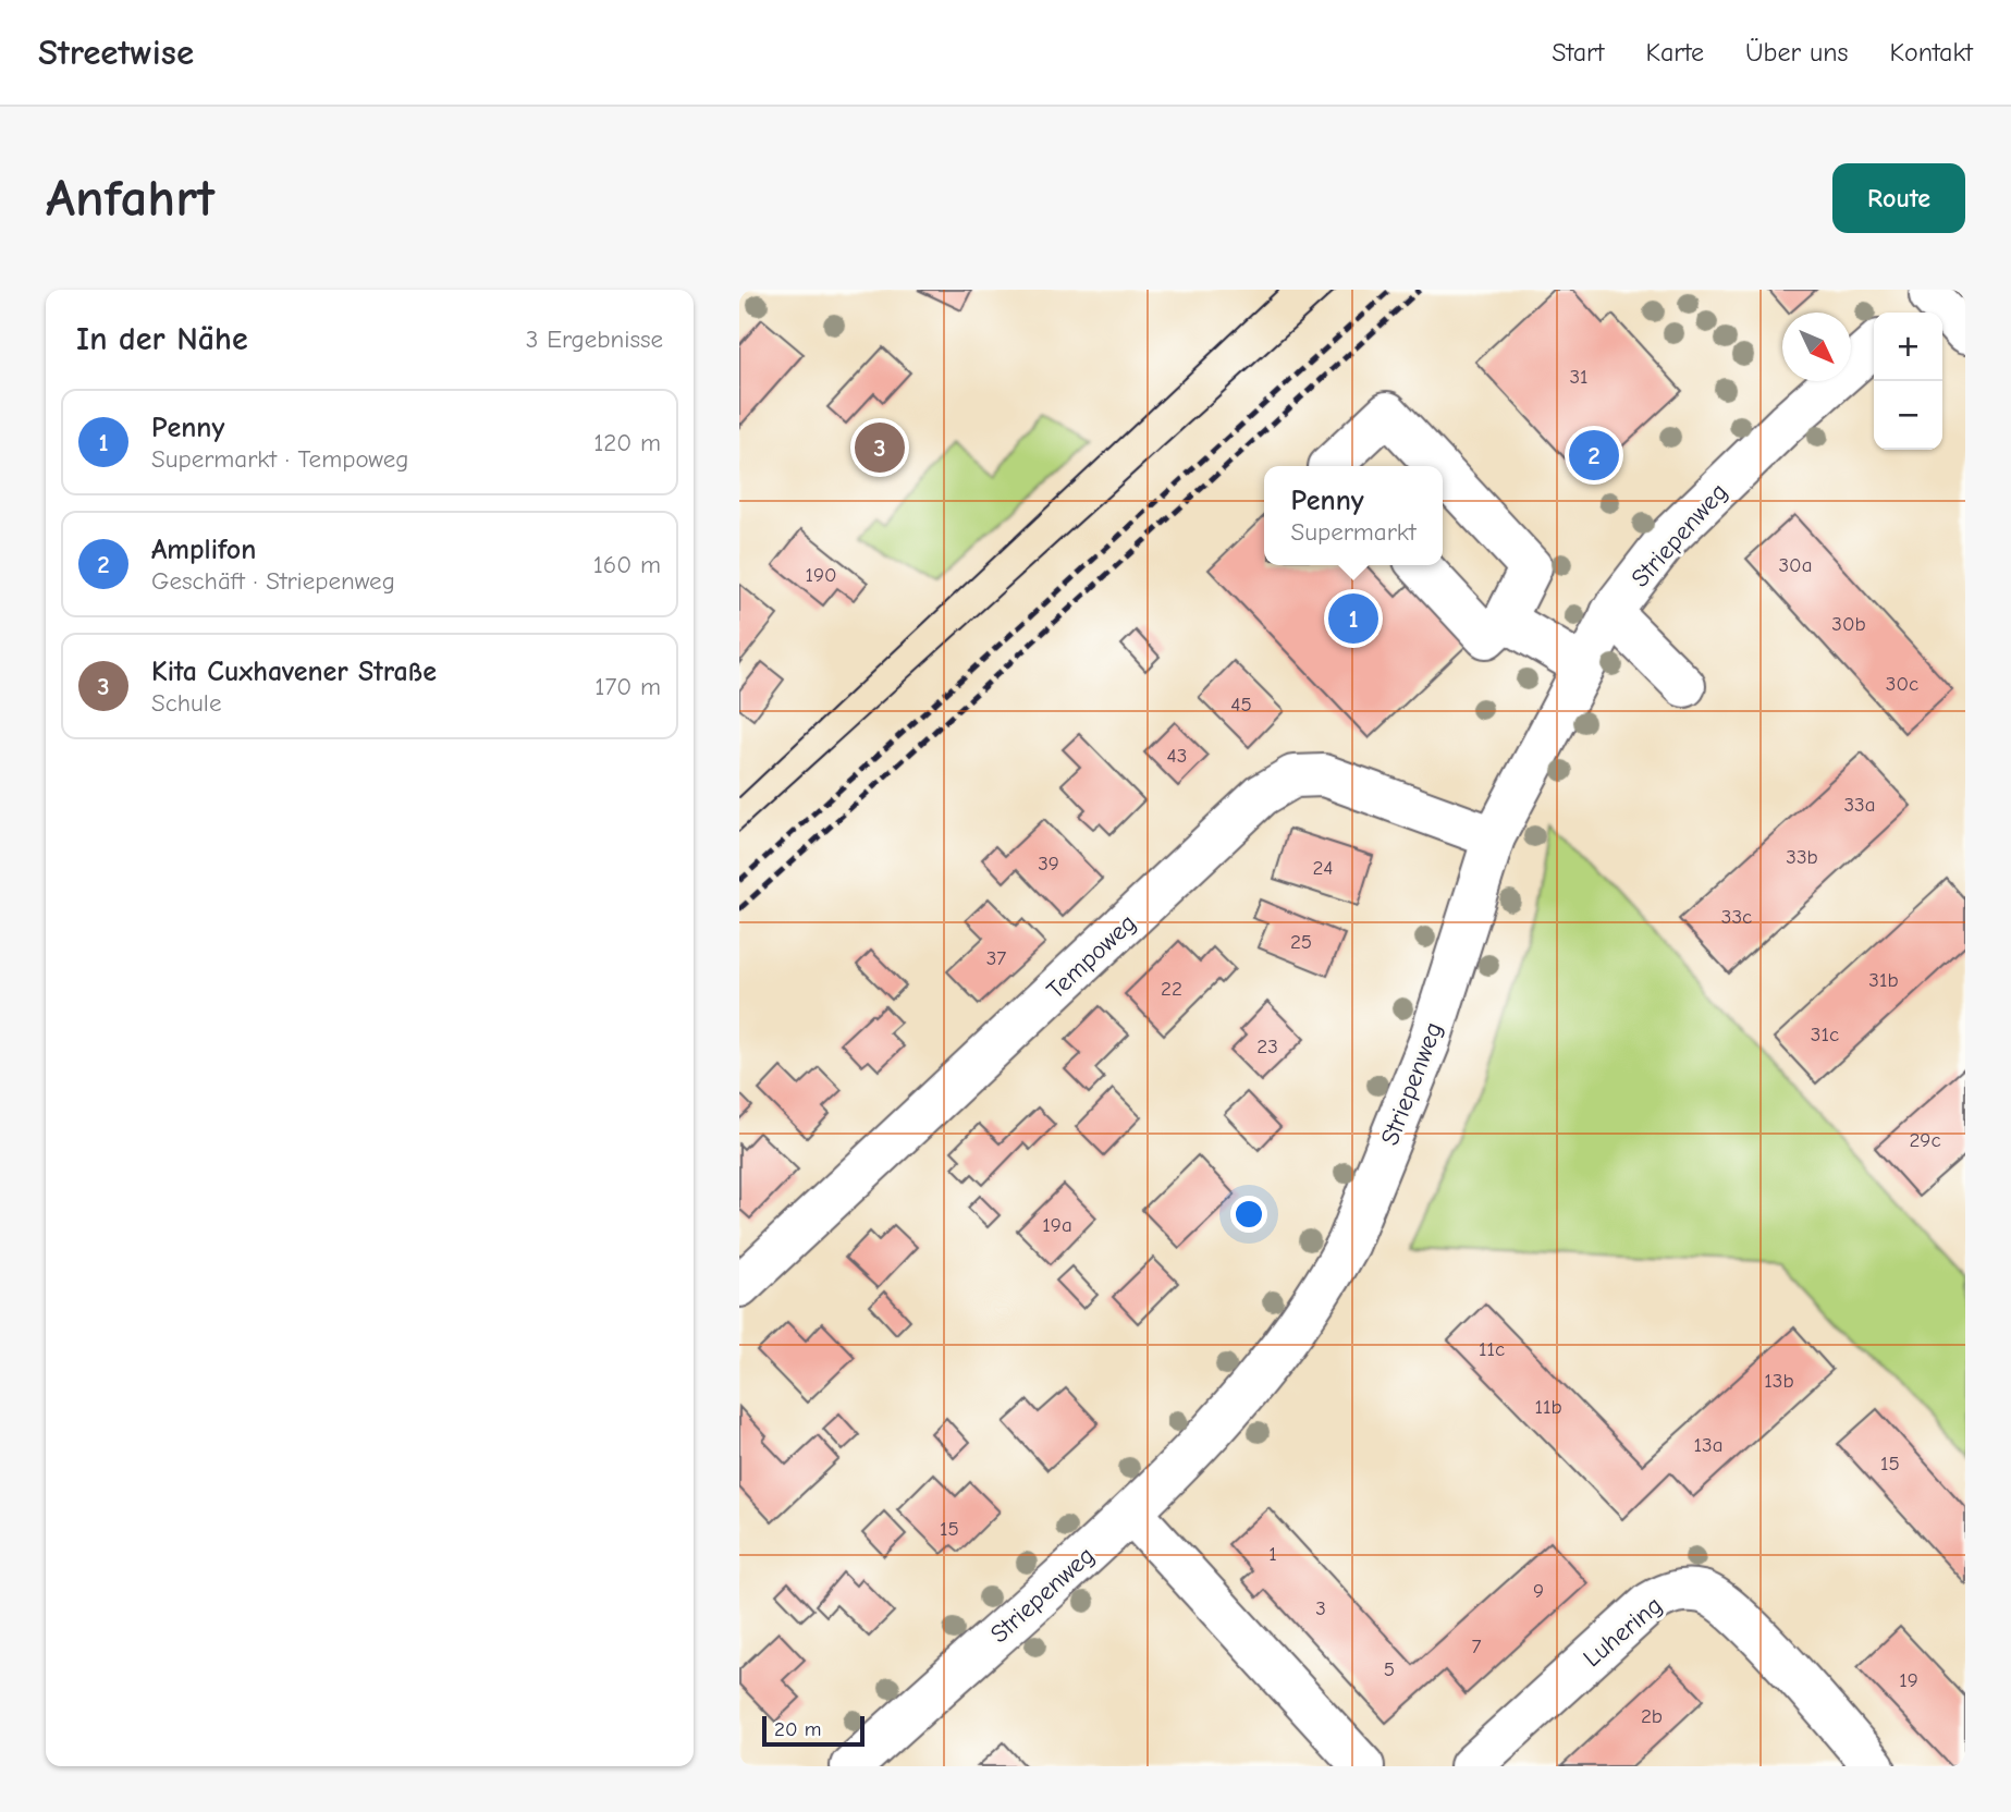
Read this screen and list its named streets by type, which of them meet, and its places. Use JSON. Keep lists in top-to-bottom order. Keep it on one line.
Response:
{"streets":{"street":["Striepenweg","Tempoweg","Luhering"]},"crossings":[["Striepenweg","Tempoweg"]],"house_numbers":["31","30a","190","30b","30c","45","43","33a","33b","39","24","33c","25","37","31b","22","31c","23","29c","19a","11c","13b","11b","13a","15","15","1","9","3","7","5","19","2b"],"scale_bar":"20 m","north":"bottom right","page":{"header":"Streetwise","nav":["Start","Karte","Über uns","Kontakt"],"buttons":"Route","title":"Anfahrt","heading":["In der Nähe","3 Ergebnisse"],"map_buttons":["+","−"],"list":[{"mark":"1","name":"Penny","note":"Supermarkt · Tempoweg","value":"120 m"},{"mark":"2","name":"Amplifon","note":"Geschäft · Striepenweg","value":"160 m"},{"mark":"3","name":"Kita Cuxhavener Straße","note":"Schule","value":"170 m"}],"pins":["3","2","1"],"popup":["Penny","Supermarkt"],"scale":"20 m"}}
